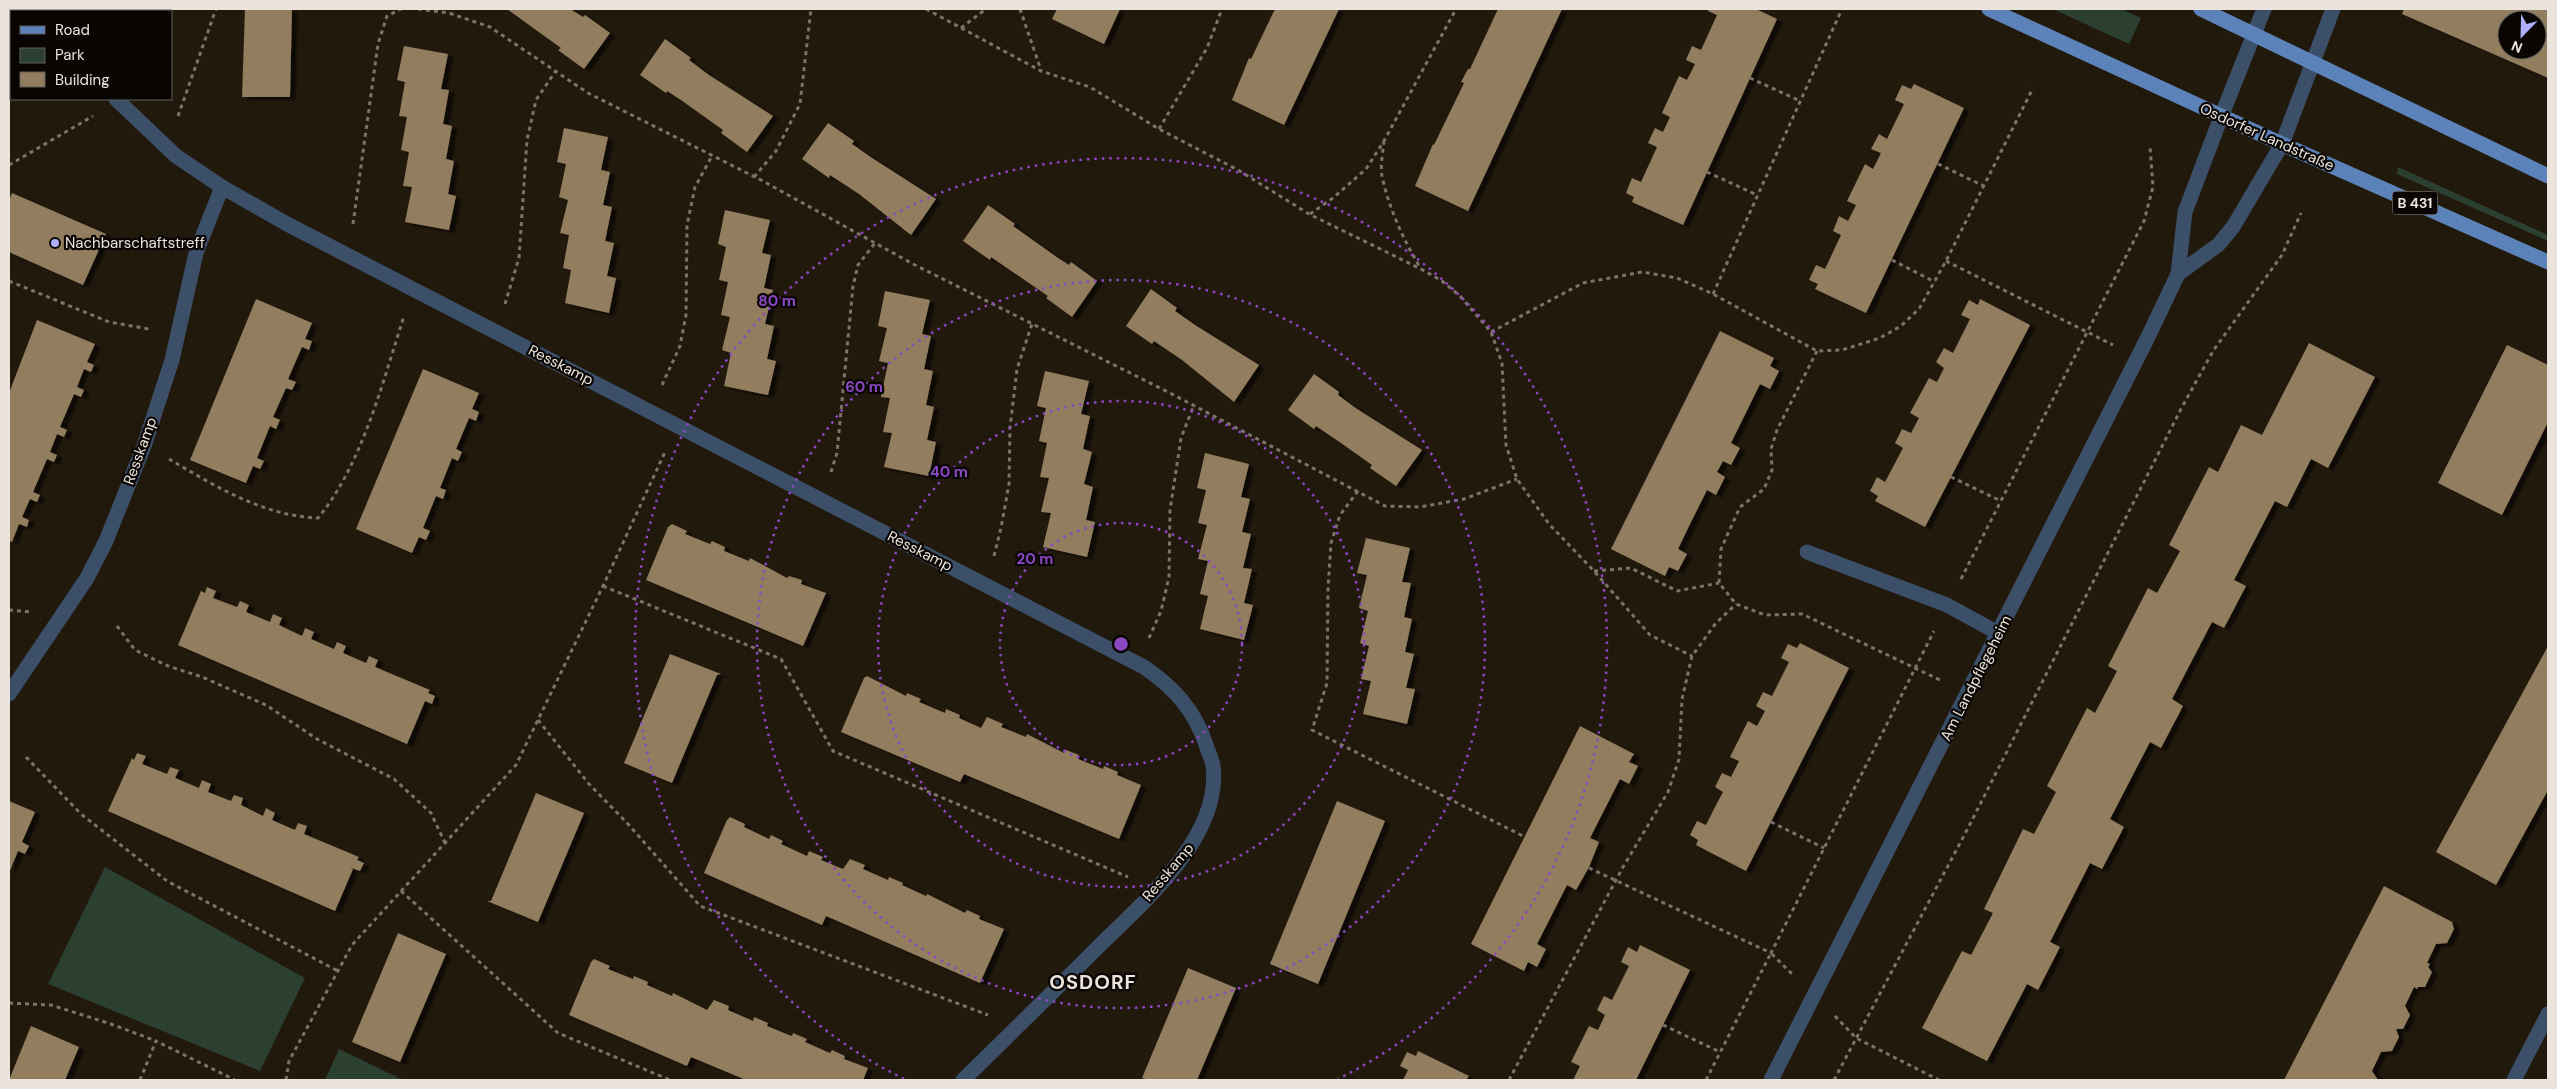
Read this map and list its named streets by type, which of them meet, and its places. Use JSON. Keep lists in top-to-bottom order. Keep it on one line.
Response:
{"streets":{"main road":["Osdorfer Landstraße","B 431"],"street":["Resskamp","Am Landpflegeheim"]},"crossings":[["Osdorfer Landstraße","Am Landpflegeheim"]],"districts":["OSDORF"],"places":["Nachbarschaftstreff"],"legend":["Road","Park","Building"],"north":"bottom left","rings":["80 m","60 m","40 m","20 m"]}
